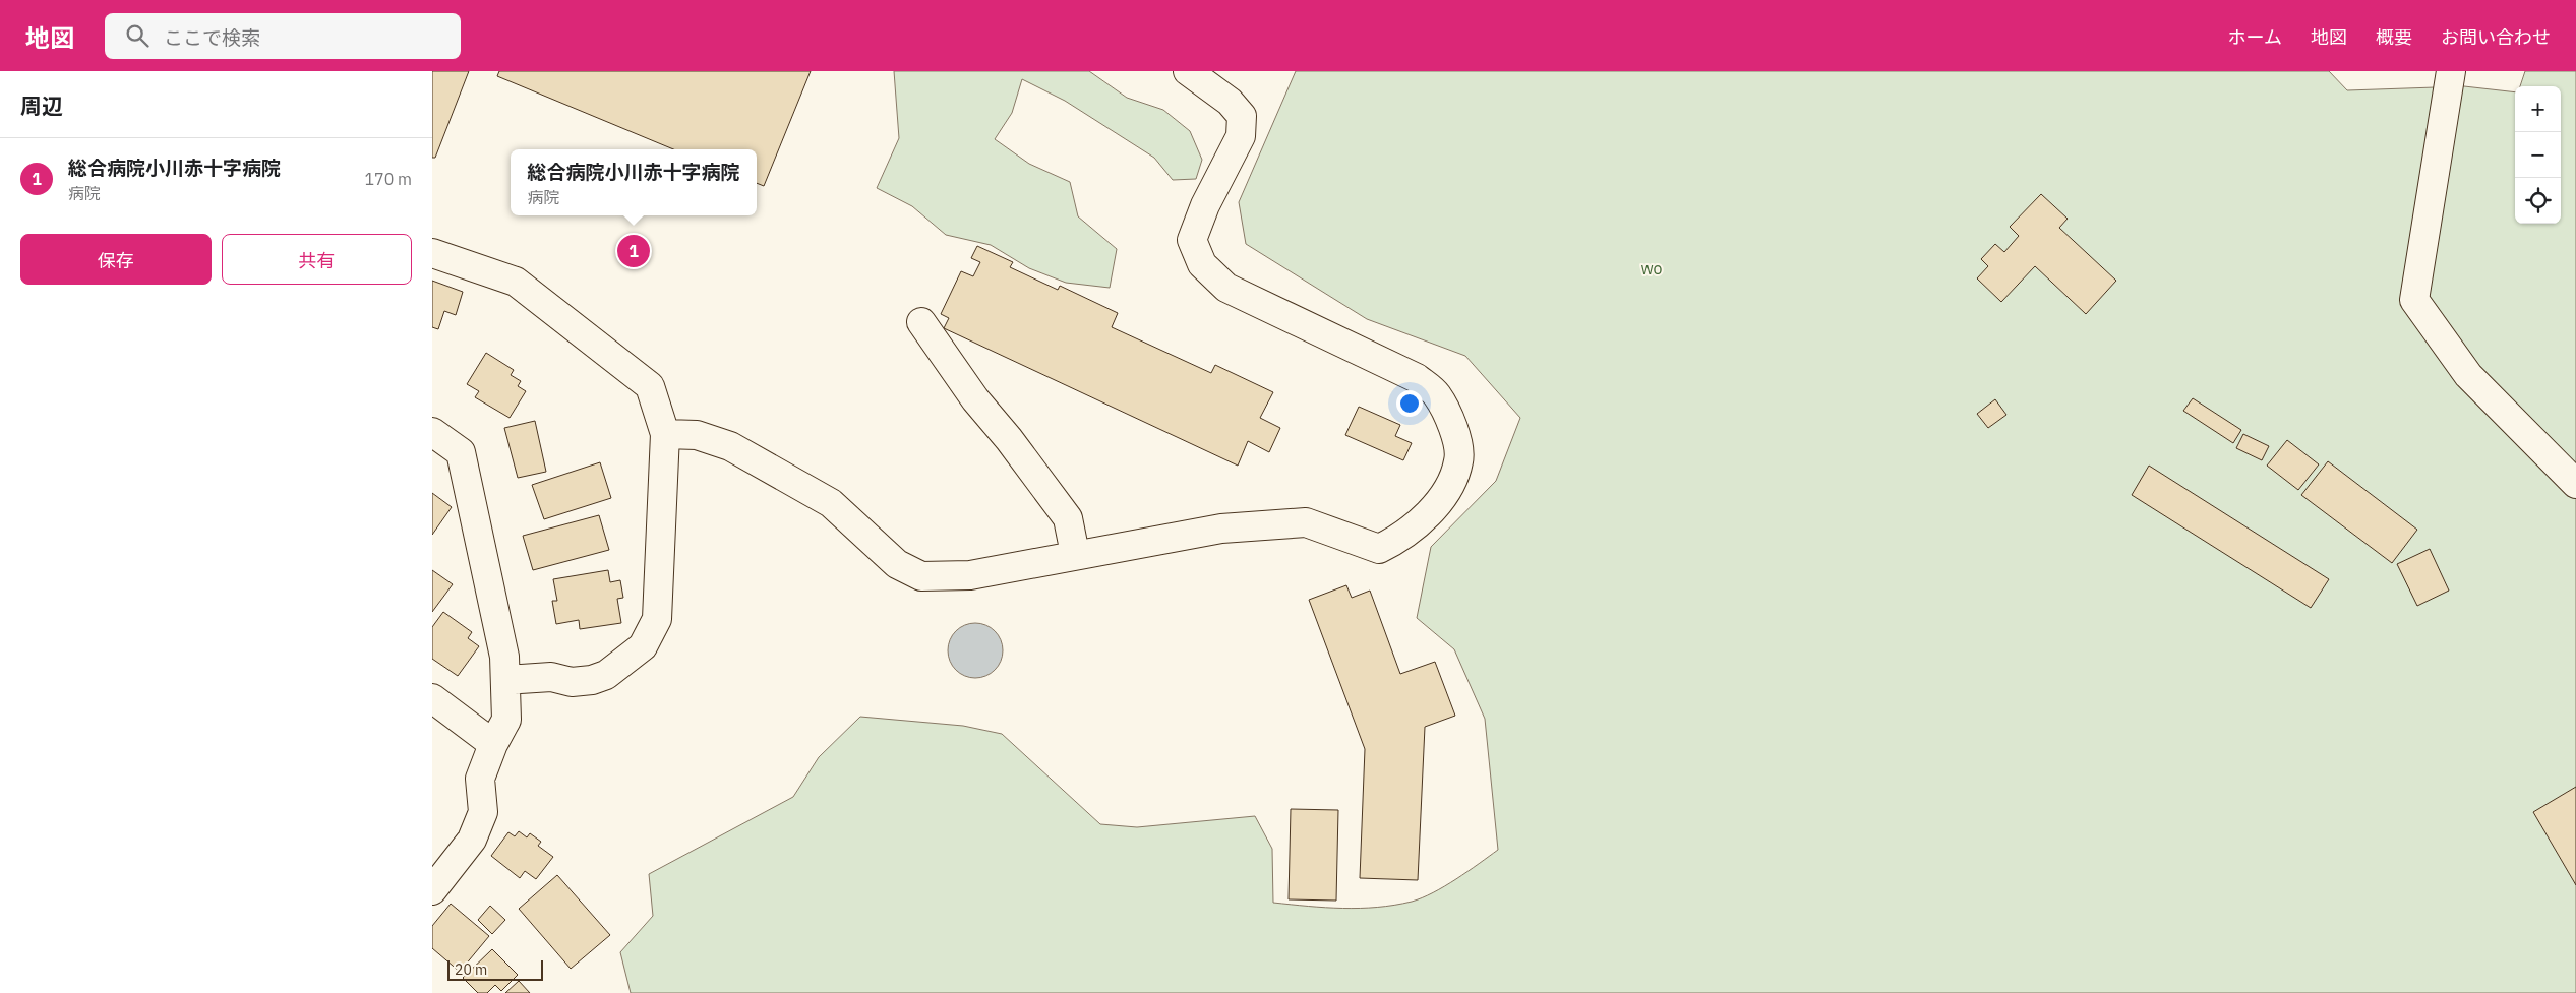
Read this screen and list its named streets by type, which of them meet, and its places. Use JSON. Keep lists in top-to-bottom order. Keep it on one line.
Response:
{"parks":["wo"],"scale_bar":"20 m","page":{"header":"地図","search":"ここで検索","nav":["ホーム","地図","概要","お問い合わせ"],"heading":"周辺","map_buttons":["+","−"],"list":[{"mark":"1","name":"総合病院小川赤十字病院","note":"病院","value":"170 m"}],"popup":["総合病院小川赤十字病院","病院"],"buttons":["保存","共有"],"pins":"1","scale":"20 m"}}
